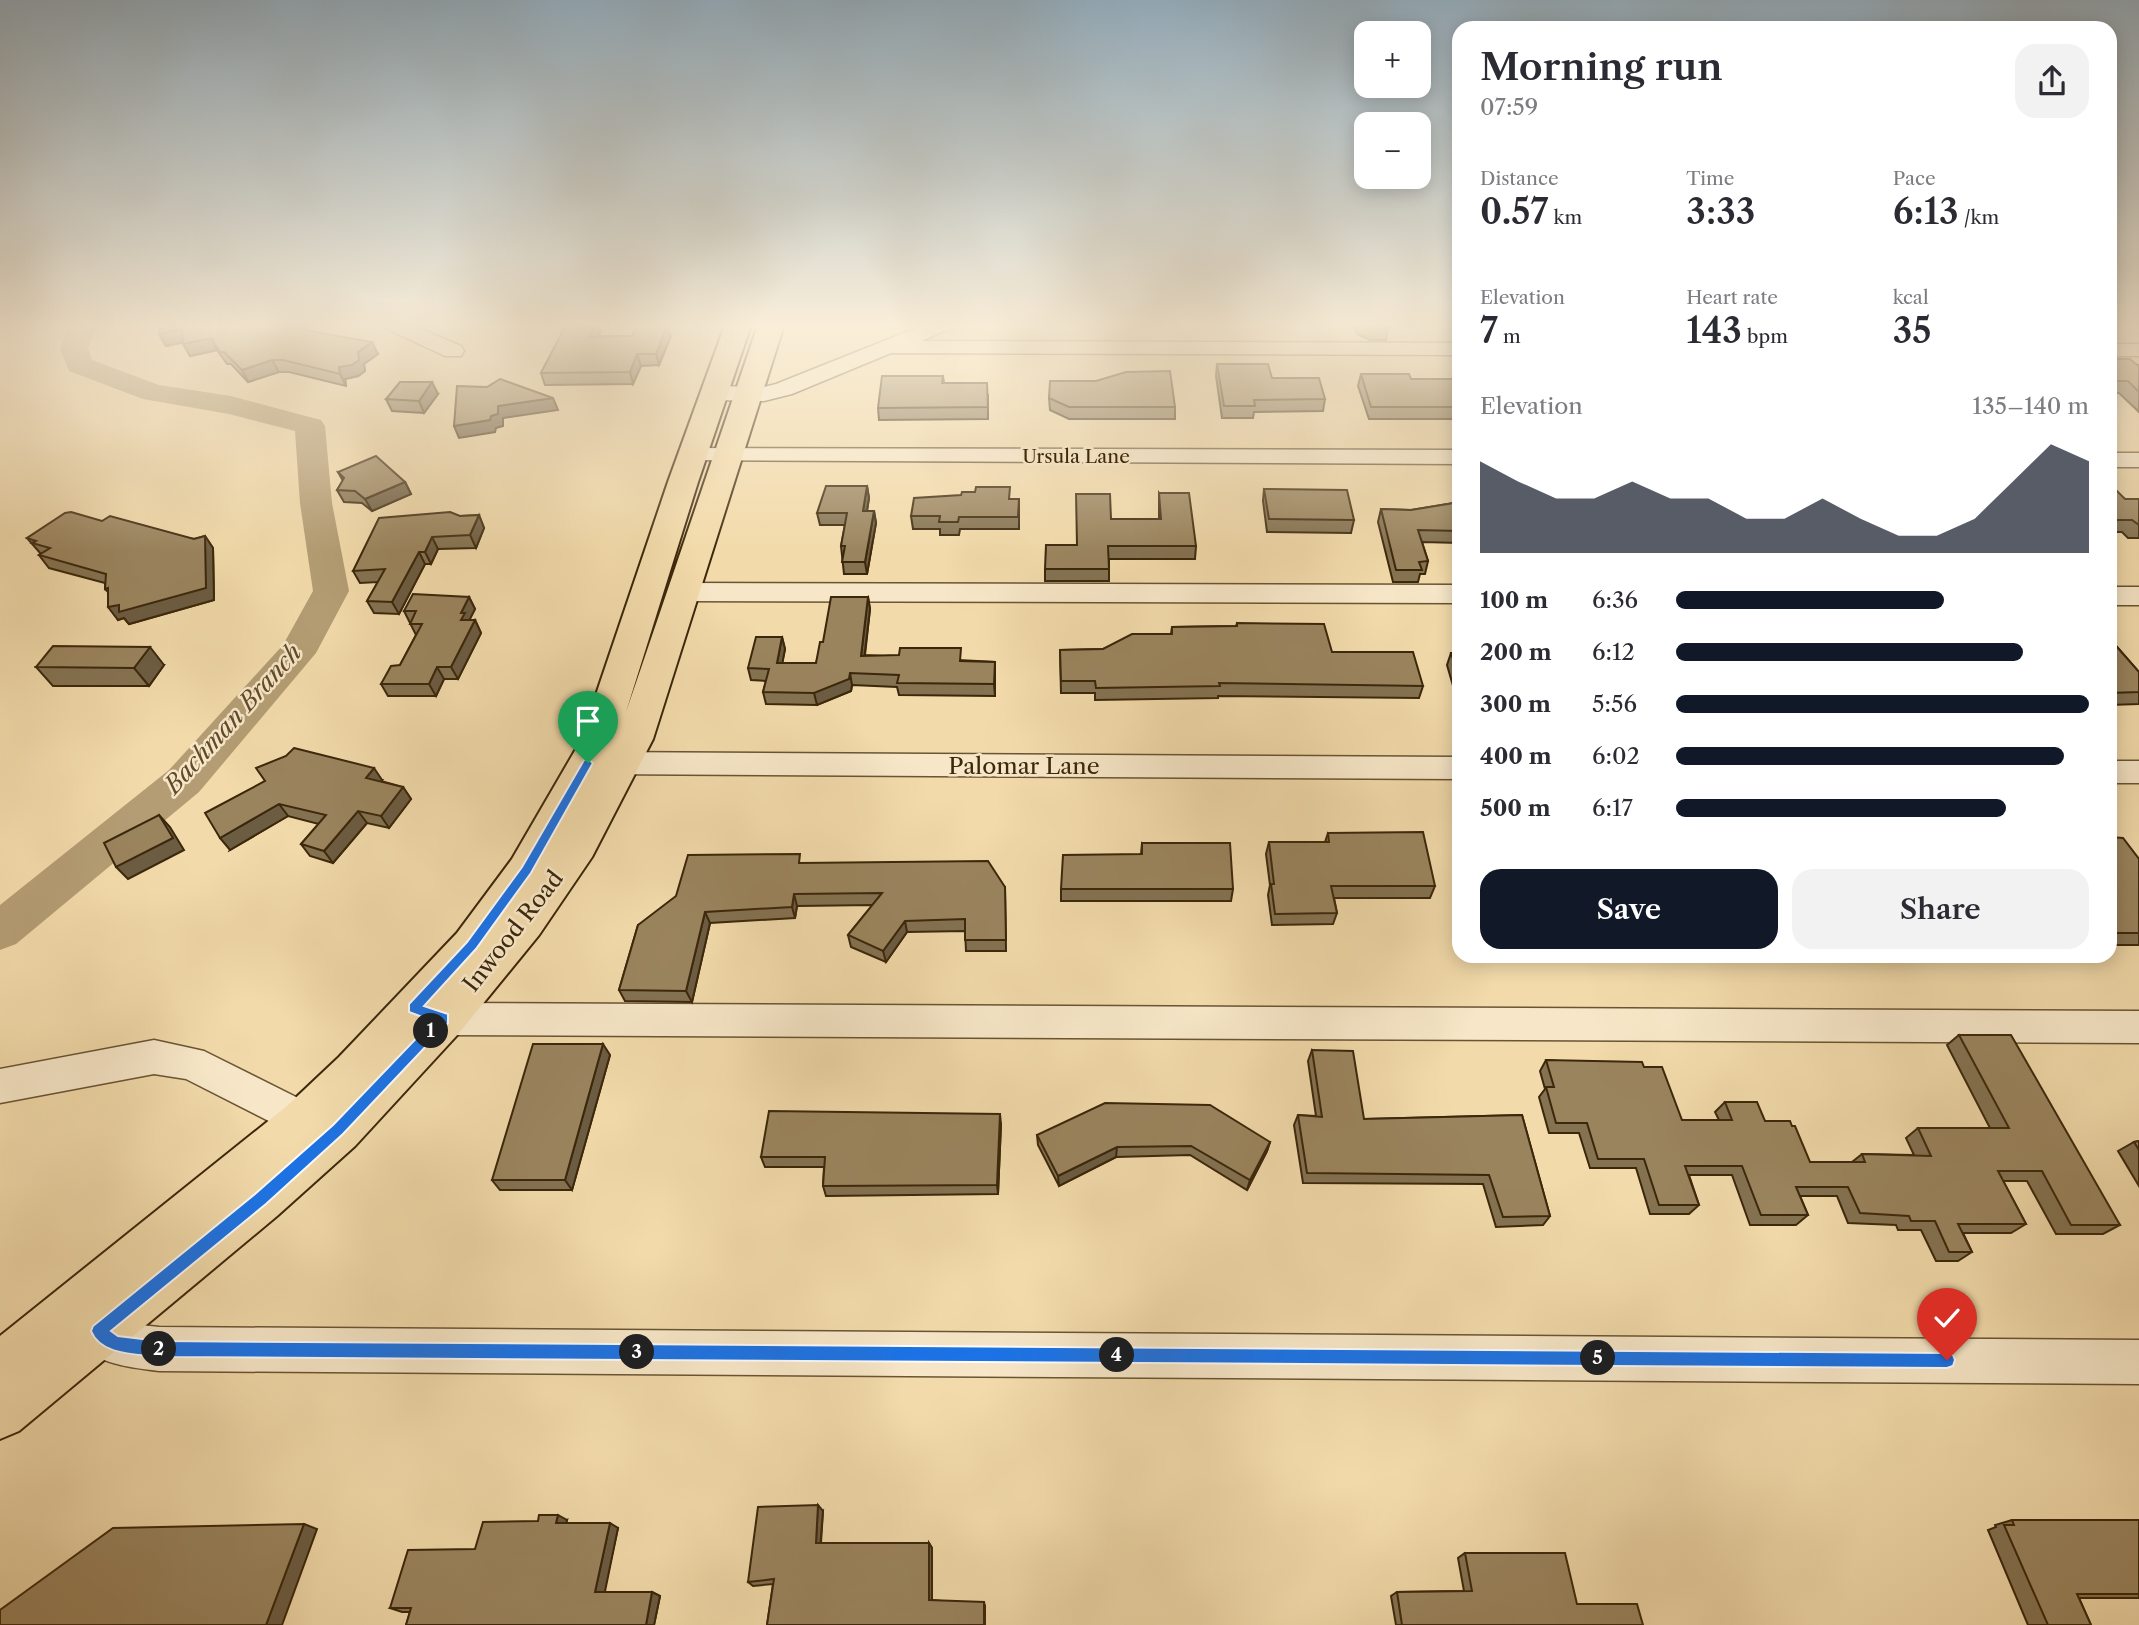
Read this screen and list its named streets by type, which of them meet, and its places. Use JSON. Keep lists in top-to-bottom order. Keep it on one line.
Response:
{"streets":{"main road":["Inwood Road"],"street":["Ursula Lane","Palomar Lane"]},"crossings":[["Ursula Lane","Inwood Road"],["Palomar Lane","Inwood Road"]],"water":["Bachman Branch"],"page":{"map_buttons":["+","−"],"heading":["Morning run","07:59"],"stats":[["Distance","0.57 km"],["Time","3:33"],["Pace","6:13 /km"],["Elevation","7 m"],["Heart rate","143 bpm"],["kcal","35"]],"chart":["Elevation","135–140 m"],"list":[{"name":"100 m","note":"6:36"},{"name":"200 m","note":"6:12"},{"name":"300 m","note":"5:56"},{"name":"400 m","note":"6:02"},{"name":"500 m","note":"6:17"}],"buttons":["Save","Share"],"pins":["1","2","3","4","5"]}}
